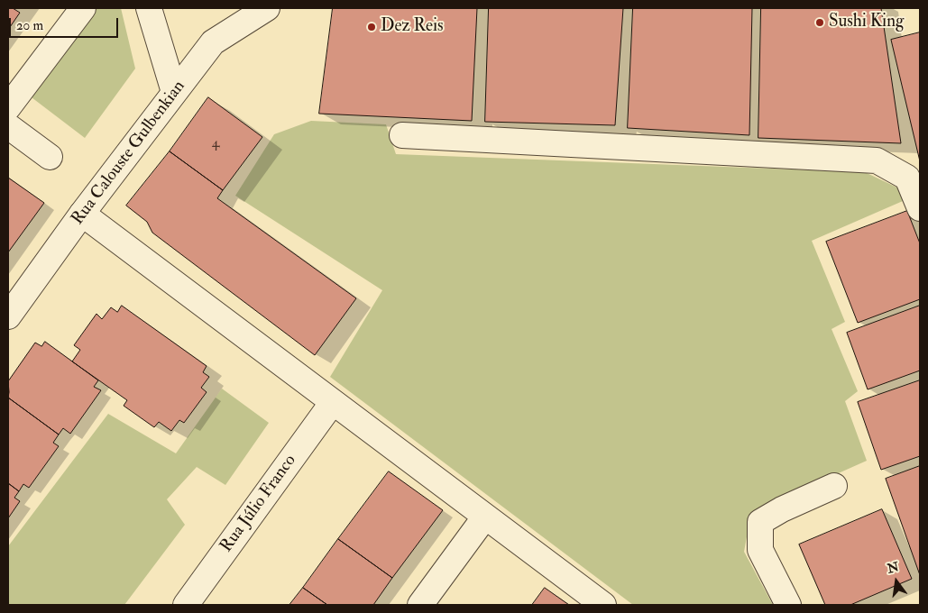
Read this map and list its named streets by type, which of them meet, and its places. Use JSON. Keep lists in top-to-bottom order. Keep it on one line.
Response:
{"streets":{"street":["Rua Calouste Gulbenkian","Rua Júlio Franco"]},"places":["Sushi King","Dez Reis"],"house_numbers":["4"],"scale_bar":"20 m","north":"top"}
